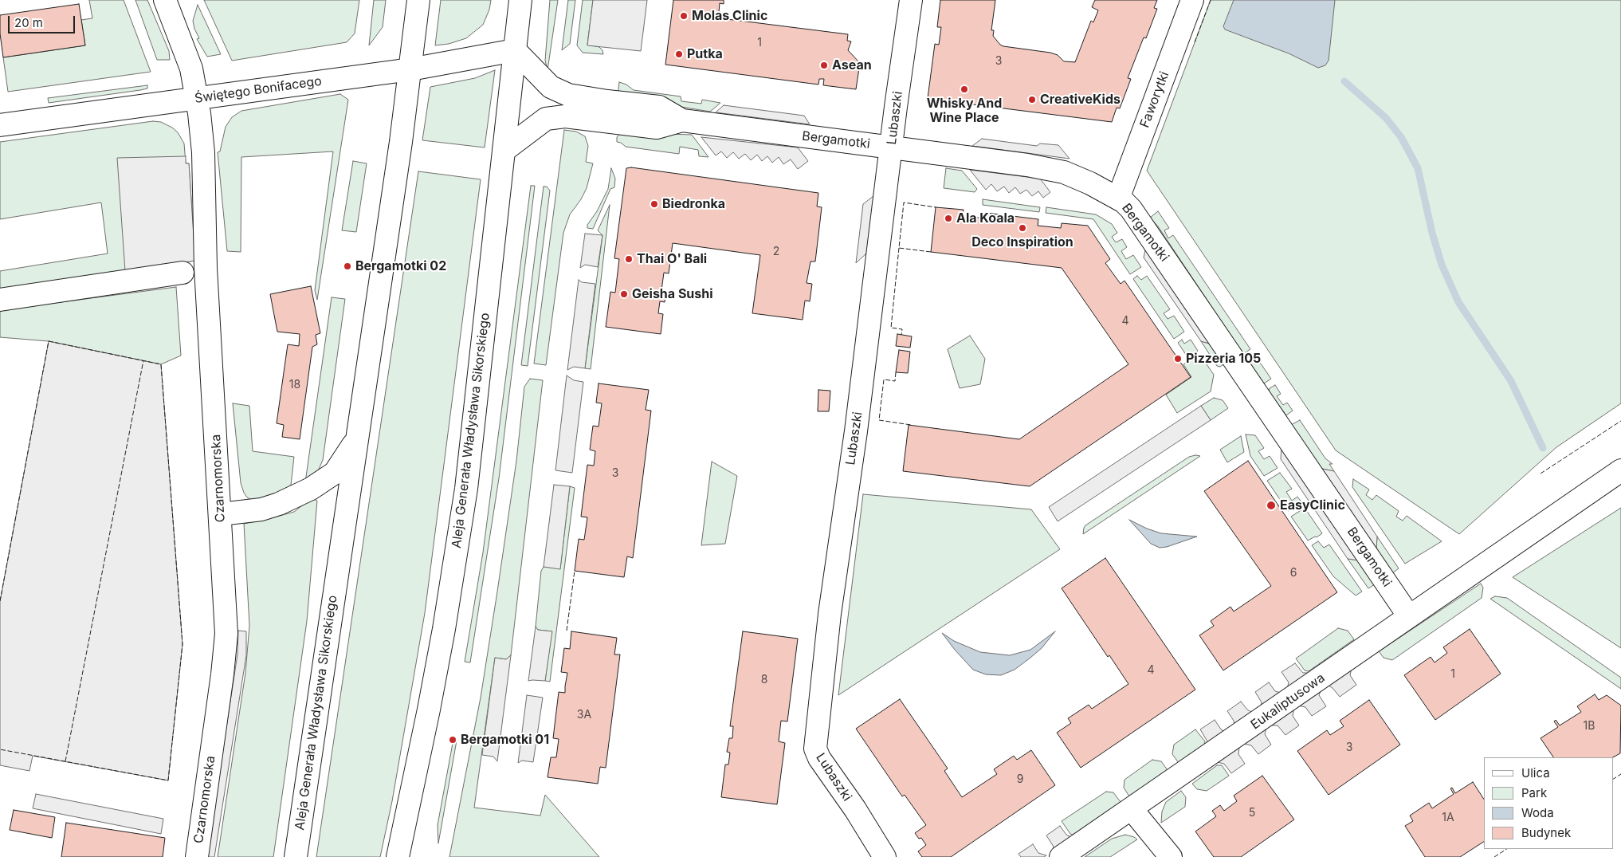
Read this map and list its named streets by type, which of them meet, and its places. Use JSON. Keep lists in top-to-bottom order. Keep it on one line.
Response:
{"streets":{"street":["Świętego Bonifacego","Faworytki","Lubaszki","Bergamotki","Aleja Generała Władysława Sikorskiego","Czarnomorska","Eukaliptusowa"]},"crossings":[["Świętego Bonifacego","Bergamotki"],["Świętego Bonifacego","Aleja Generała Władysława Sikorskiego"],["Świętego Bonifacego","Czarnomorska"],["Faworytki","Bergamotki"],["Lubaszki","Bergamotki"],["Bergamotki","Aleja Generała Władysława Sikorskiego"],["Bergamotki","Eukaliptusowa"]],"places":["Molas Clinic","Putka","Asean","Whisky And Wine Place","CreativeKids","Biedronka","Ala Koala","Deco Inspiration","Thai O' Bali","Bergamotki 02","Geisha Sushi","Pizzeria 105","EasyClinic","Bergamotki 01"],"house_numbers":["1","3","2","4","18","3","6","4","1","8","3A","1B","3","9","5","1A"],"legend":["Ulica","Park","Woda","Budynek"],"scale_bar":"20 m"}
